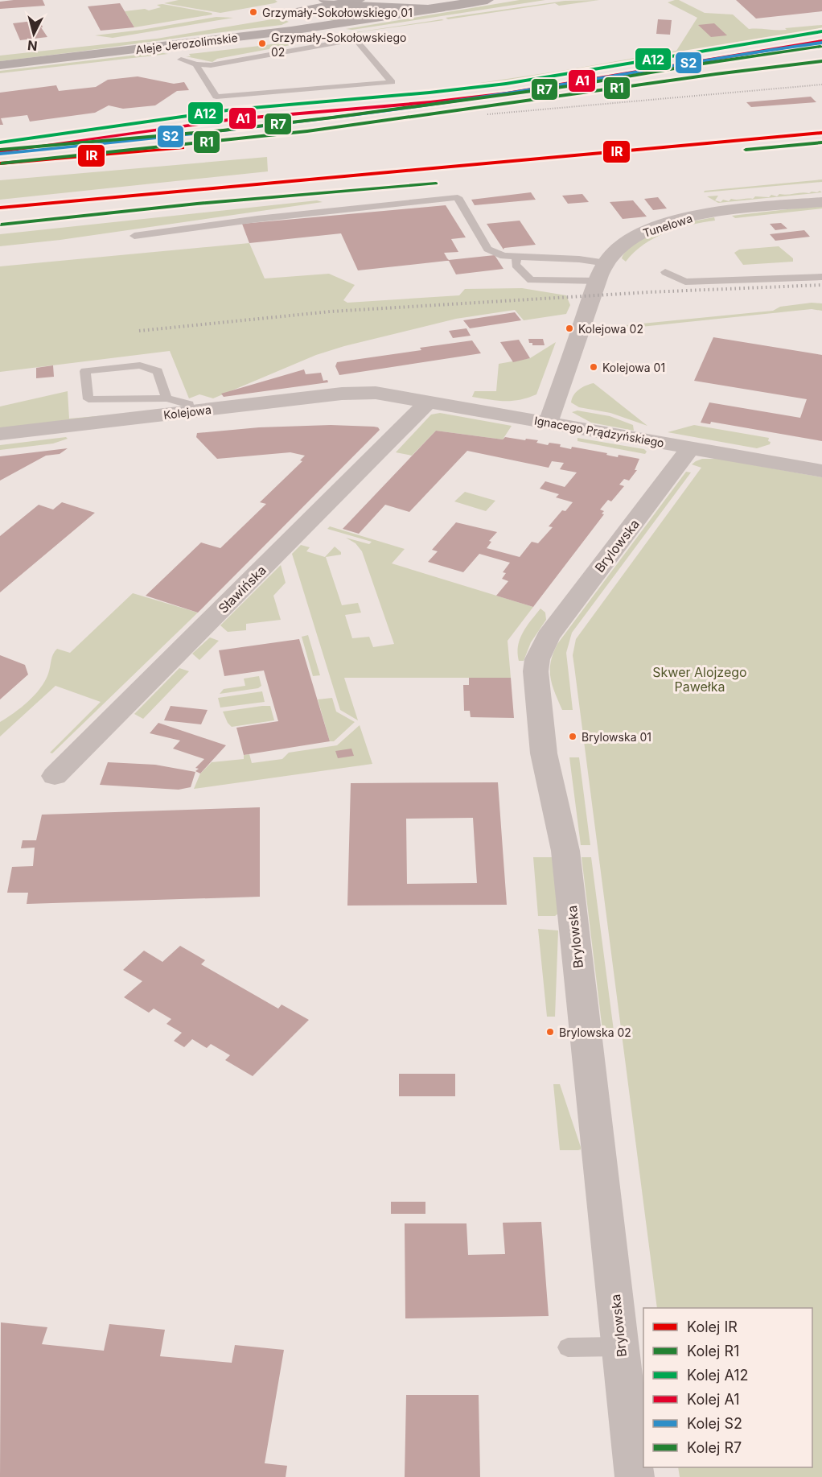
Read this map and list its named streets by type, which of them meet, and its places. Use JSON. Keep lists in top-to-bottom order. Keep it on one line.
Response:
{"streets":{"main road":["Aleje Jerozolimskie"],"street":["Tunelowa","Kolejowa","Ignacego Prądzyńskiego","Brylowska","Sławińska"]},"crossings":[["Tunelowa","Ignacego Prądzyńskiego"],["Kolejowa","Ignacego Prądzyńskiego"],["Ignacego Prądzyńskiego","Brylowska"],["Ignacego Prądzyńskiego","Sławińska"]],"parks":["Skwer Alojzego Pawełka"],"places":["Grzymały-Sokołowskiego 01","Grzymały-Sokołowskiego 02","Kolejowa 02","Kolejowa 01","Brylowska 01","Brylowska 02"],"lines":["rail line A12","rail line A1","rail line S2","rail line R7","rail line R1","rail line IR"],"legend":["Kolej IR","Kolej R1","Kolej A12","Kolej A1","Kolej S2","Kolej R7"],"north":"bottom"}
